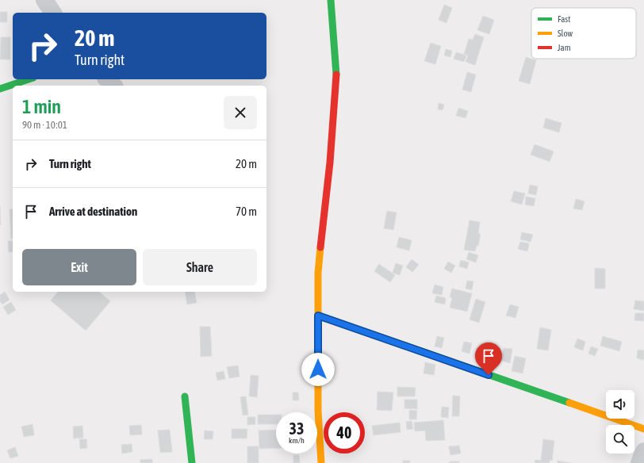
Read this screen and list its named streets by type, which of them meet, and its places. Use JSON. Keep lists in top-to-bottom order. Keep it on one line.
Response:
{"legend":["Fast","Slow","Jam"],"page":{"turn":["20 m","Turn right"],"heading":["1 min","90 m · 10:01"],"list":[{"name":"Turn right","value":"20 m"},{"name":"Arrive at destination","value":"70 m"}],"buttons":["Exit","Share"],"speed":"33 km/h","limit":"40"}}
